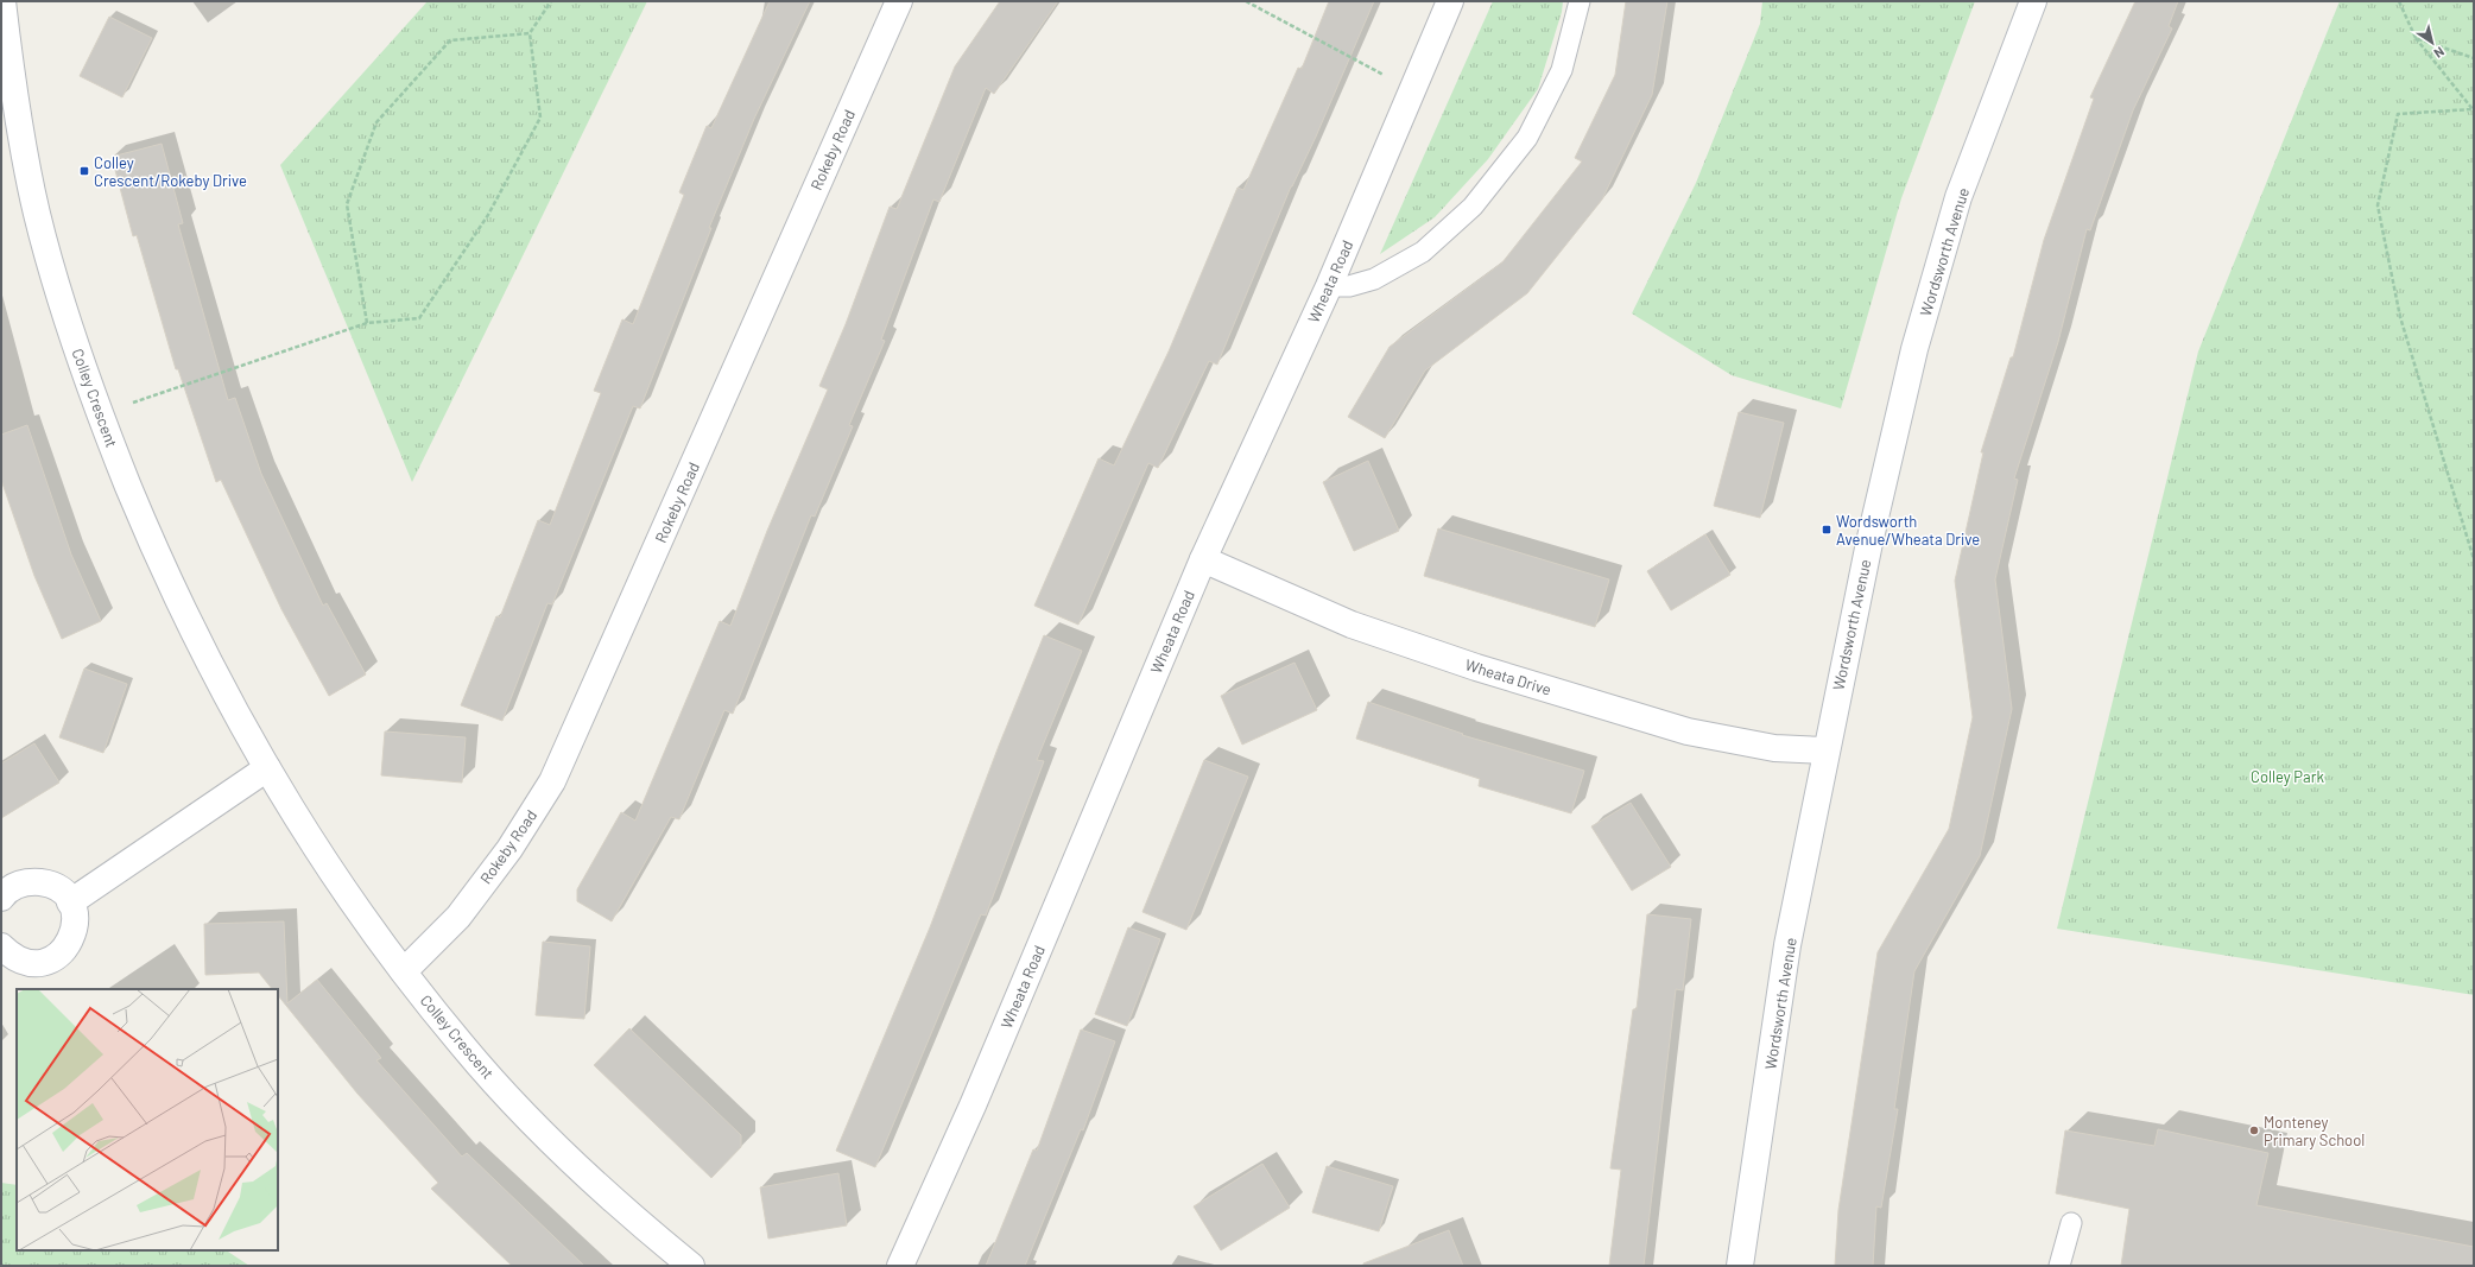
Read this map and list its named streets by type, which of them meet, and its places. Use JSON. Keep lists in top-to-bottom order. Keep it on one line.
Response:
{"streets":{"street":["Rokeby Road","Wordsworth Avenue","Wheata Road","Colley Crescent","Wheata Drive"]},"crossings":[["Rokeby Road","Colley Crescent"],["Wordsworth Avenue","Wheata Drive"],["Wheata Road","Wheata Drive"]],"parks":["Colley Park"],"places":{"transit":["Colley Crescent/Rokeby Drive","Wordsworth Avenue/Wheata Drive"],"other":["Monteney Primary School"]},"north":"bottom right"}
